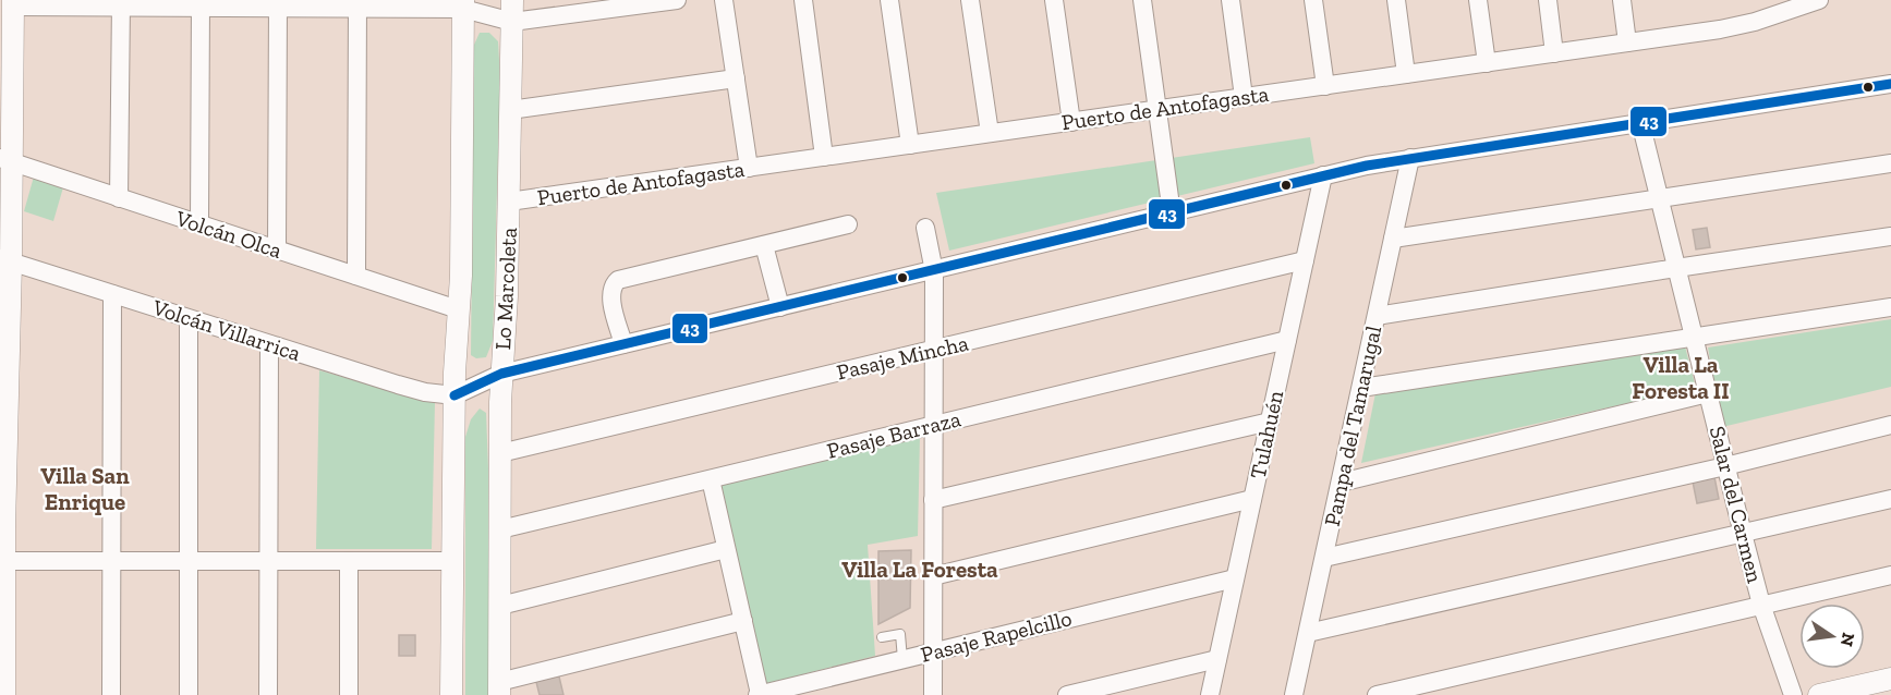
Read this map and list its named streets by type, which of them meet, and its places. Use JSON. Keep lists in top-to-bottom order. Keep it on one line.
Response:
{"streets":{"street":["Puerto de Antofagasta","Volcán Olca","Lo Marcoleta","Volcán Villarrica","Pasaje Mincha","Pampa del Tamarugal","Pasaje Barraza","Tulahuén","Salar del Carmen","Pasaje Rapelcillo"]},"crossings":[["Puerto de Antofagasta","Lo Marcoleta"],["Lo Marcoleta","Pasaje Mincha"],["Lo Marcoleta","Pasaje Barraza"],["Pasaje Mincha","Tulahuén"],["Pasaje Barraza","Tulahuén"],["Tulahuén","Pasaje Rapelcillo"]],"districts":["Villa La Foresta II","Villa San Enrique","Villa La Foresta"],"lines":["transit line 43"],"north":"right"}
